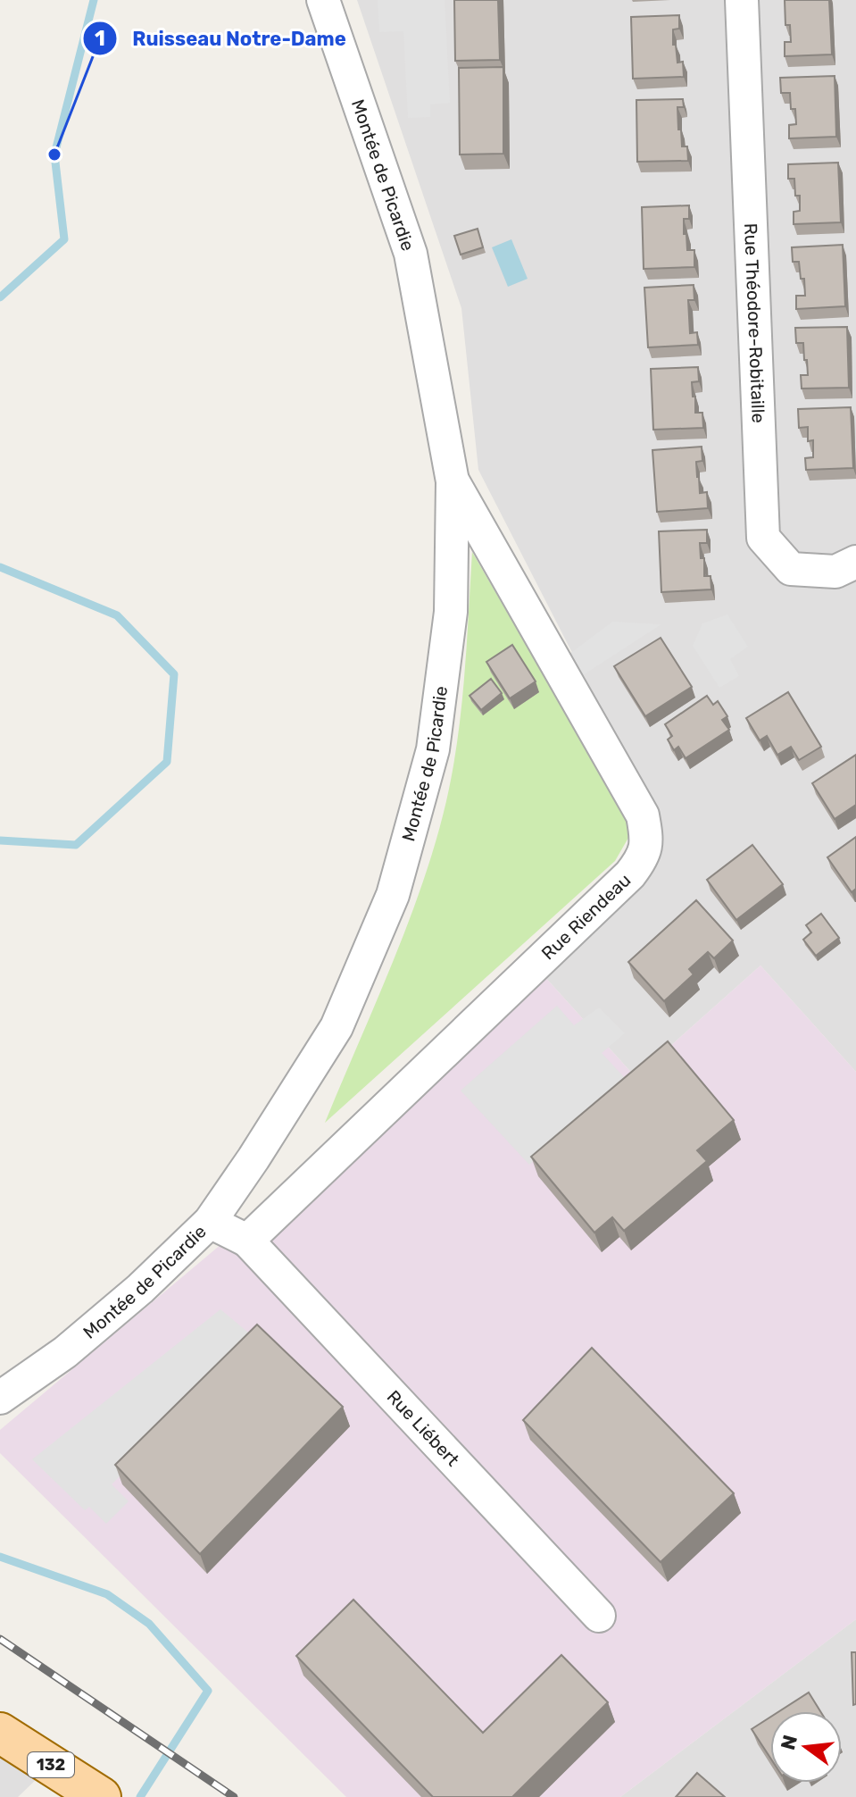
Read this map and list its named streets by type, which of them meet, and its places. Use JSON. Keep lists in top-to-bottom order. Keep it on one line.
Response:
{"streets":{"main road":["132"],"street":["Montée de Picardie","Rue Théodore-Robitaille","Rue Riendeau","Rue Liébert"]},"crossings":[["Montée de Picardie","Rue Riendeau"],["Rue Riendeau","Rue Liébert"]],"places":["Ruisseau Notre-Dame"],"north":"left"}
